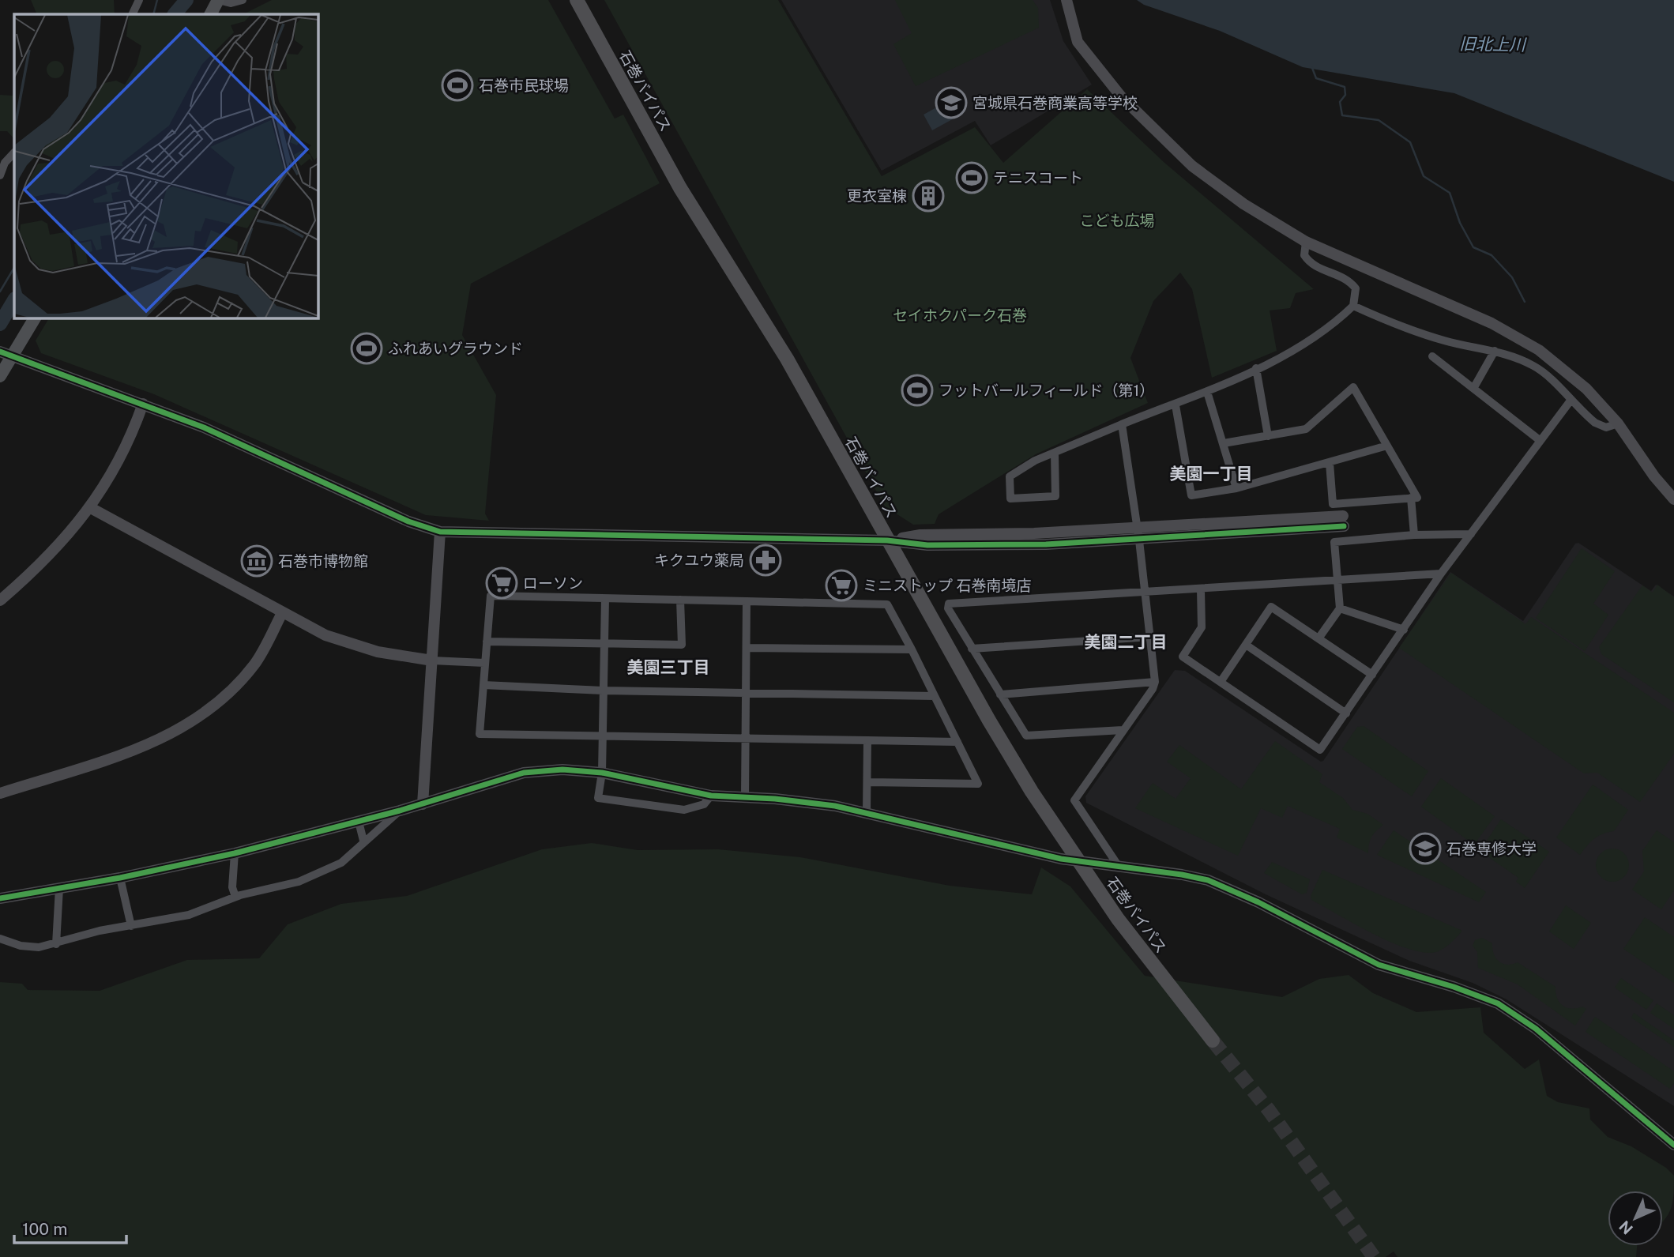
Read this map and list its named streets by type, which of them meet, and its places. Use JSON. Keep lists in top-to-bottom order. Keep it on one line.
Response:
{"streets":{"highway":["石巻バイパス"]},"districts":["美園一丁目","美園二丁目","美園三丁目"],"water":["旧北上川"],"parks":["こども広場","セイホクパーク石巻"],"places":{"sports":["石巻市民球場","テニスコート","ふれあいグラウンド","フットバールフィールド（第1）"],"school or university":["宮城県石巻商業高等学校","石巻専修大学"],"building":["更衣室棟"],"pharmacy":["キクユウ薬局"],"museum":["石巻市博物館"],"supermarket":["ローソン","ミニストップ 石巻南境店"]},"scale_bar":"100 m","north":"bottom left"}
